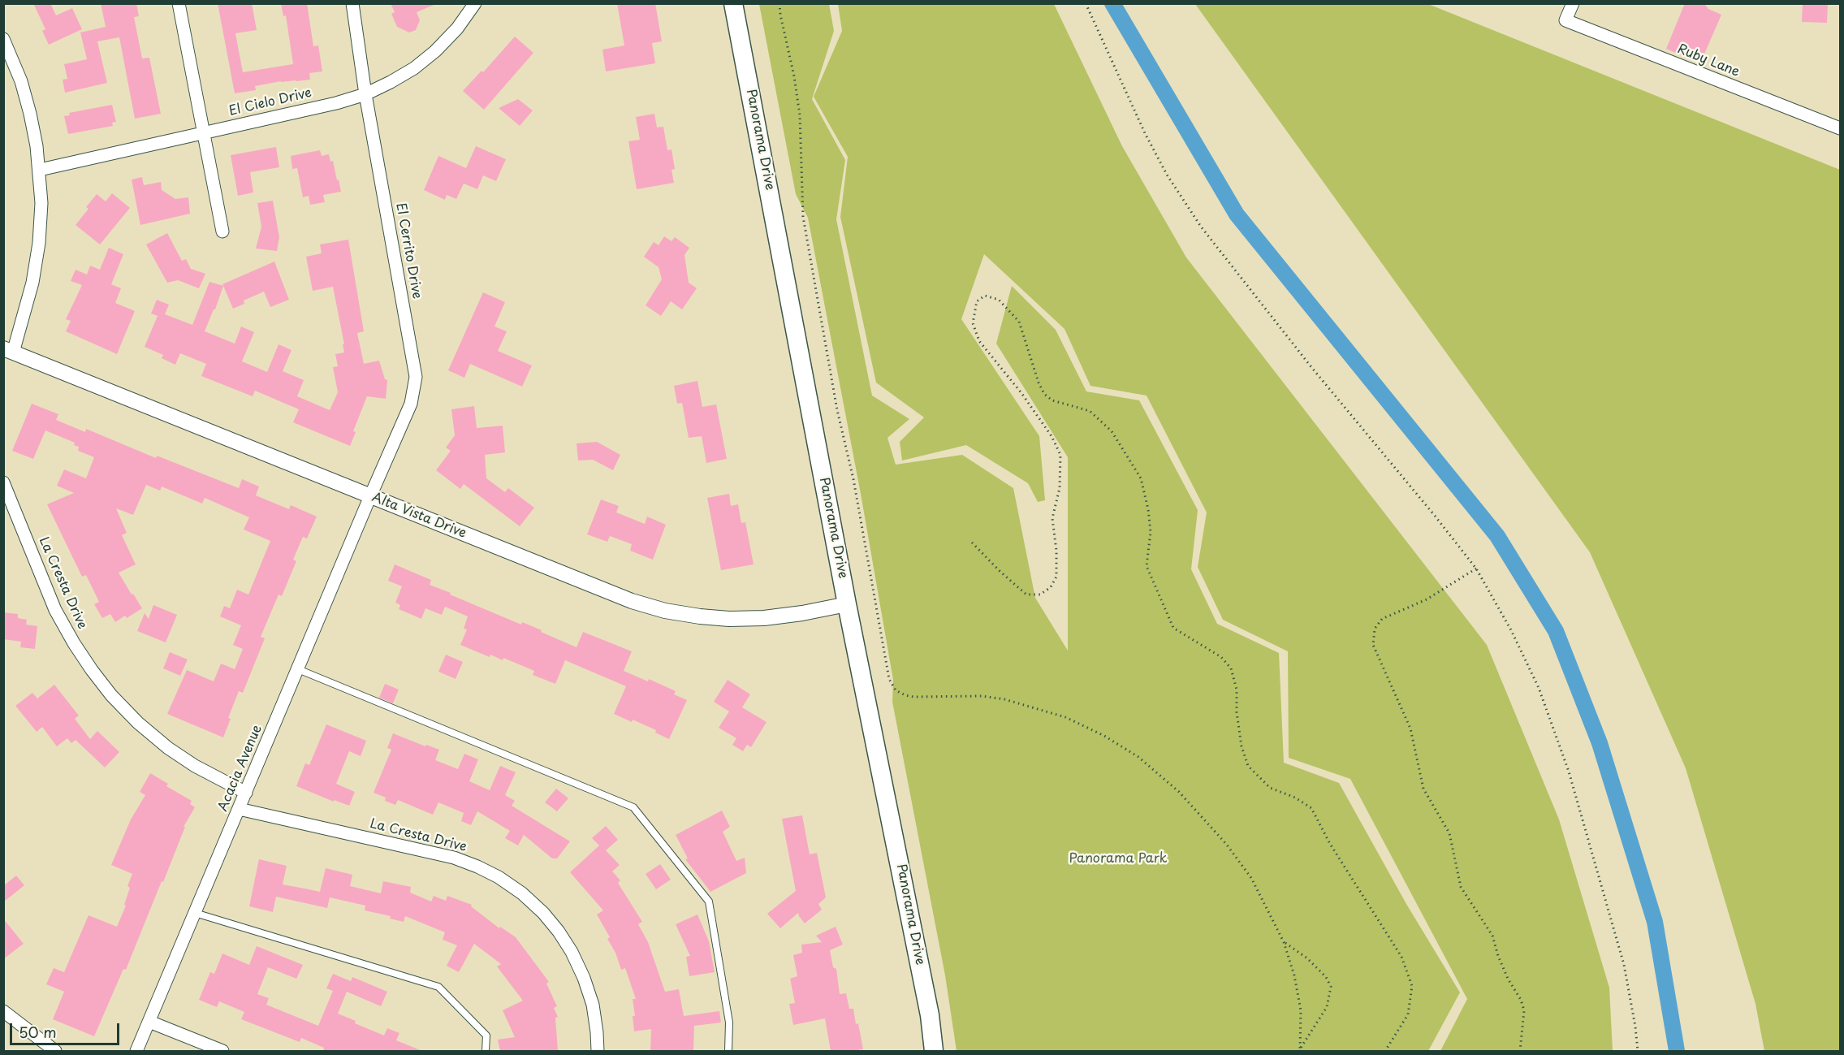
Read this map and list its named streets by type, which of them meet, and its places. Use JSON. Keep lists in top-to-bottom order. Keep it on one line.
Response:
{"streets":{"main road":["Panorama Drive"],"street":["Ruby Lane","El Cielo Drive","El Cerrito Drive","Alta Vista Drive","La Cresta Drive","Acacia Avenue"]},"crossings":[["El Cielo Drive","El Cerrito Drive"],["Panorama Drive","Alta Vista Drive"],["El Cerrito Drive","Alta Vista Drive"],["El Cerrito Drive","Acacia Avenue"],["Alta Vista Drive","Acacia Avenue"],["La Cresta Drive","Acacia Avenue"]],"parks":["Panorama Park"],"scale_bar":"50 m"}
